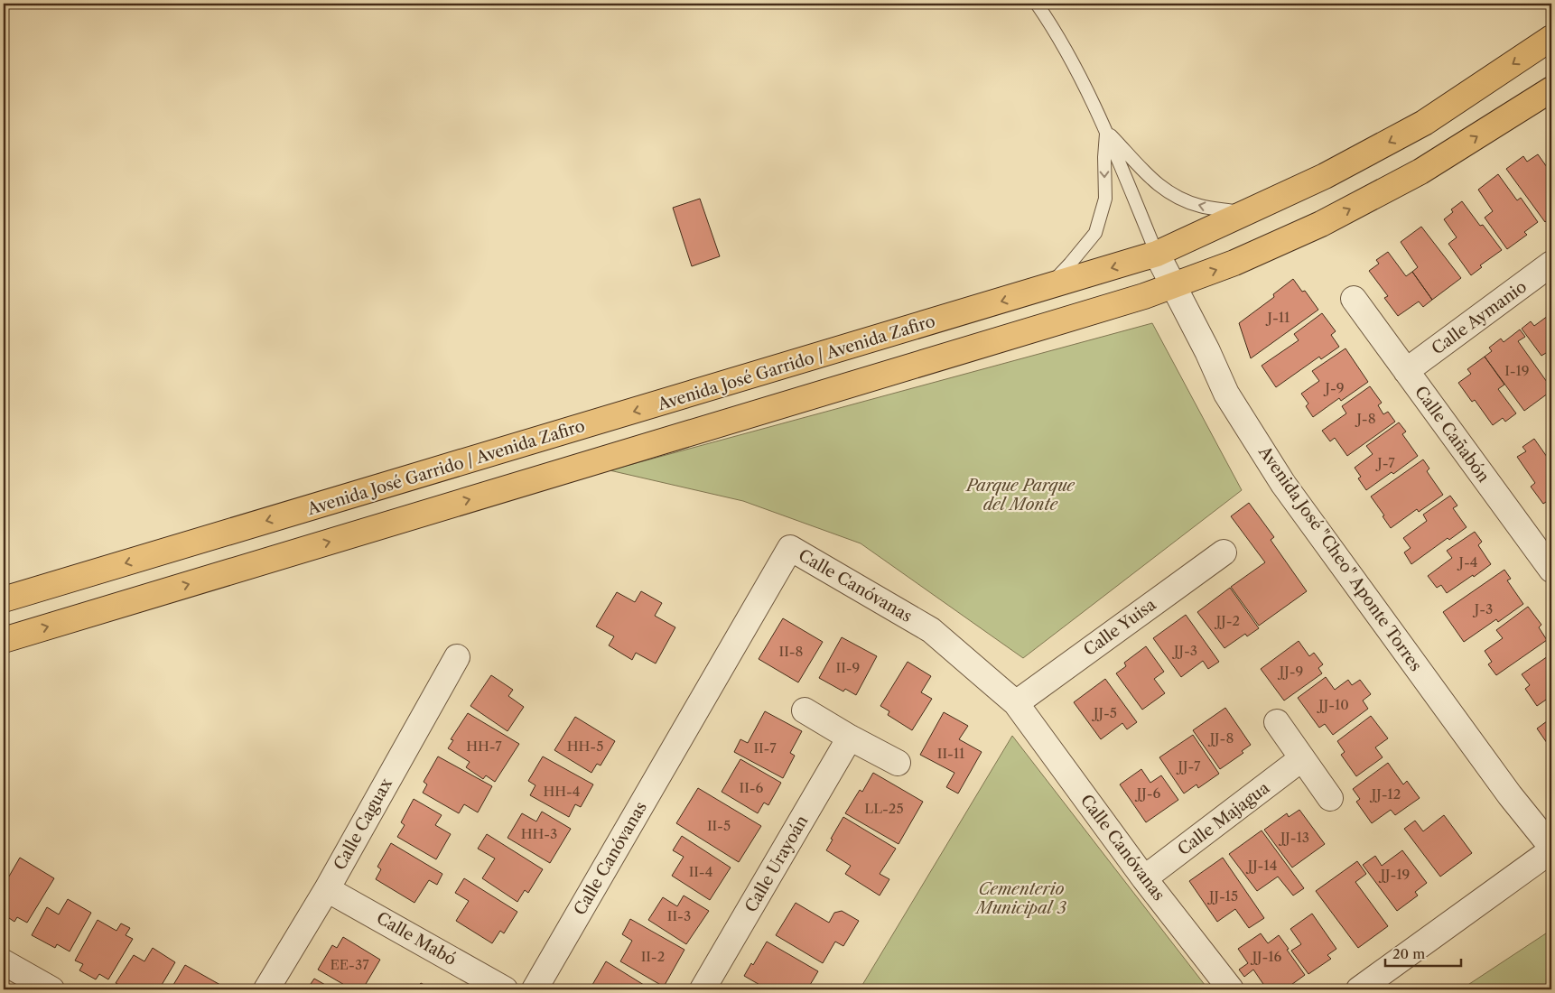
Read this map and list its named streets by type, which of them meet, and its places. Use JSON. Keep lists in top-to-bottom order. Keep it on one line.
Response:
{"streets":{"main road":["Avenida José Garrido / Avenida Zafiro"],"street":["Calle Aymanio","Calle Cañabón","Avenida José \"Cheo\" Aponte Torres","Calle Canóvanas","Calle Yuisa","Calle Majagua","Calle Caguax","Calle Urayoán","Calle Mabó"]},"crossings":[["Calle Aymanio","Calle Cañabón"],["Avenida José Garrido / Avenida Zafiro","Avenida José \"Cheo\" Aponte Torres"],["Calle Canóvanas","Calle Yuisa"],["Calle Canóvanas","Calle Majagua"],["Calle Caguax","Calle Mabó"]],"parks":["Parque Parque del Monte","Cementerio Municipal 3"],"house_numbers":["J-11","I-19","J-9","J-8","J-7","J-4","J-3","JJ-2","JJ-3","II-8","II-9","JJ-9","JJ-10","JJ-5","JJ-8","HH-7","HH-5","II-7","II-11","JJ-7","II-6","HH-4","JJ-6","JJ-12","LL-25","II-5","HH-3","JJ-13","JJ-14","II-4","JJ-19","JJ-15","II-3","II-2","JJ-16","EE-37"],"scale_bar":"20 m"}
